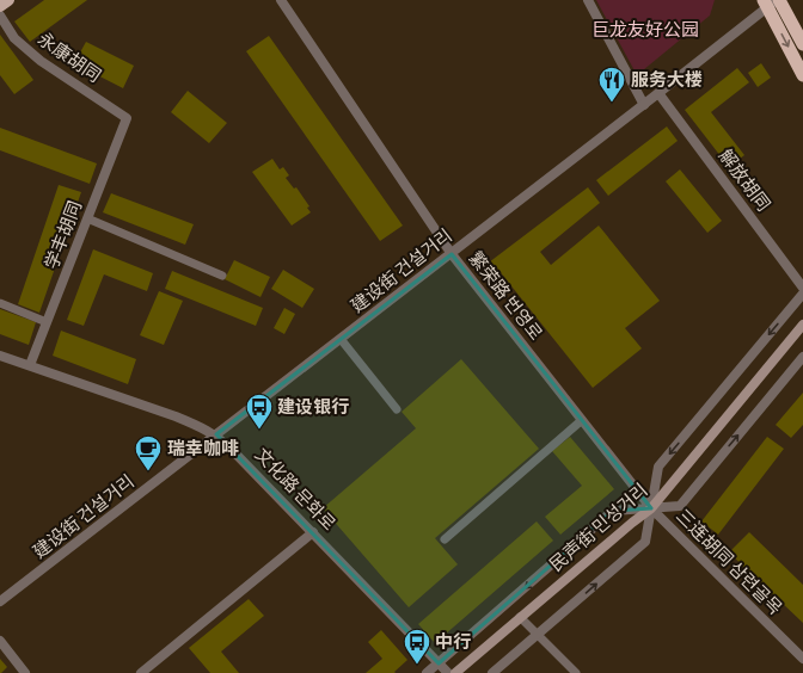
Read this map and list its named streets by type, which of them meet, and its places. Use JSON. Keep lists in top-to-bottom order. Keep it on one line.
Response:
{"streets":{"main road":["民声街 민성거리"],"street":["永康胡同","解放胡同","学丰胡同","建设街 건설거리","繁荣路 번영로","文化路 문화로","三连胡同 삼련골목"]},"crossings":[["永康胡同","学丰胡同"],["解放胡同","建设街 건설거리"],["学丰胡同","文化路 문화로"],["建设街 건설거리","繁荣路 번영로"],["建设街 건설거리","文化路 문화로"],["繁荣路 번영로","民声街 민성거리"],["繁荣路 번영로","三连胡同 삼련골목"],["民声街 민성거리","三连胡同 삼련골목"]],"parks":["巨龙友好公园"],"places":{"restaurant":["服务大楼"],"bus stop":["建设银行","中行"],"cafe":["瑞幸咖啡"]}}
